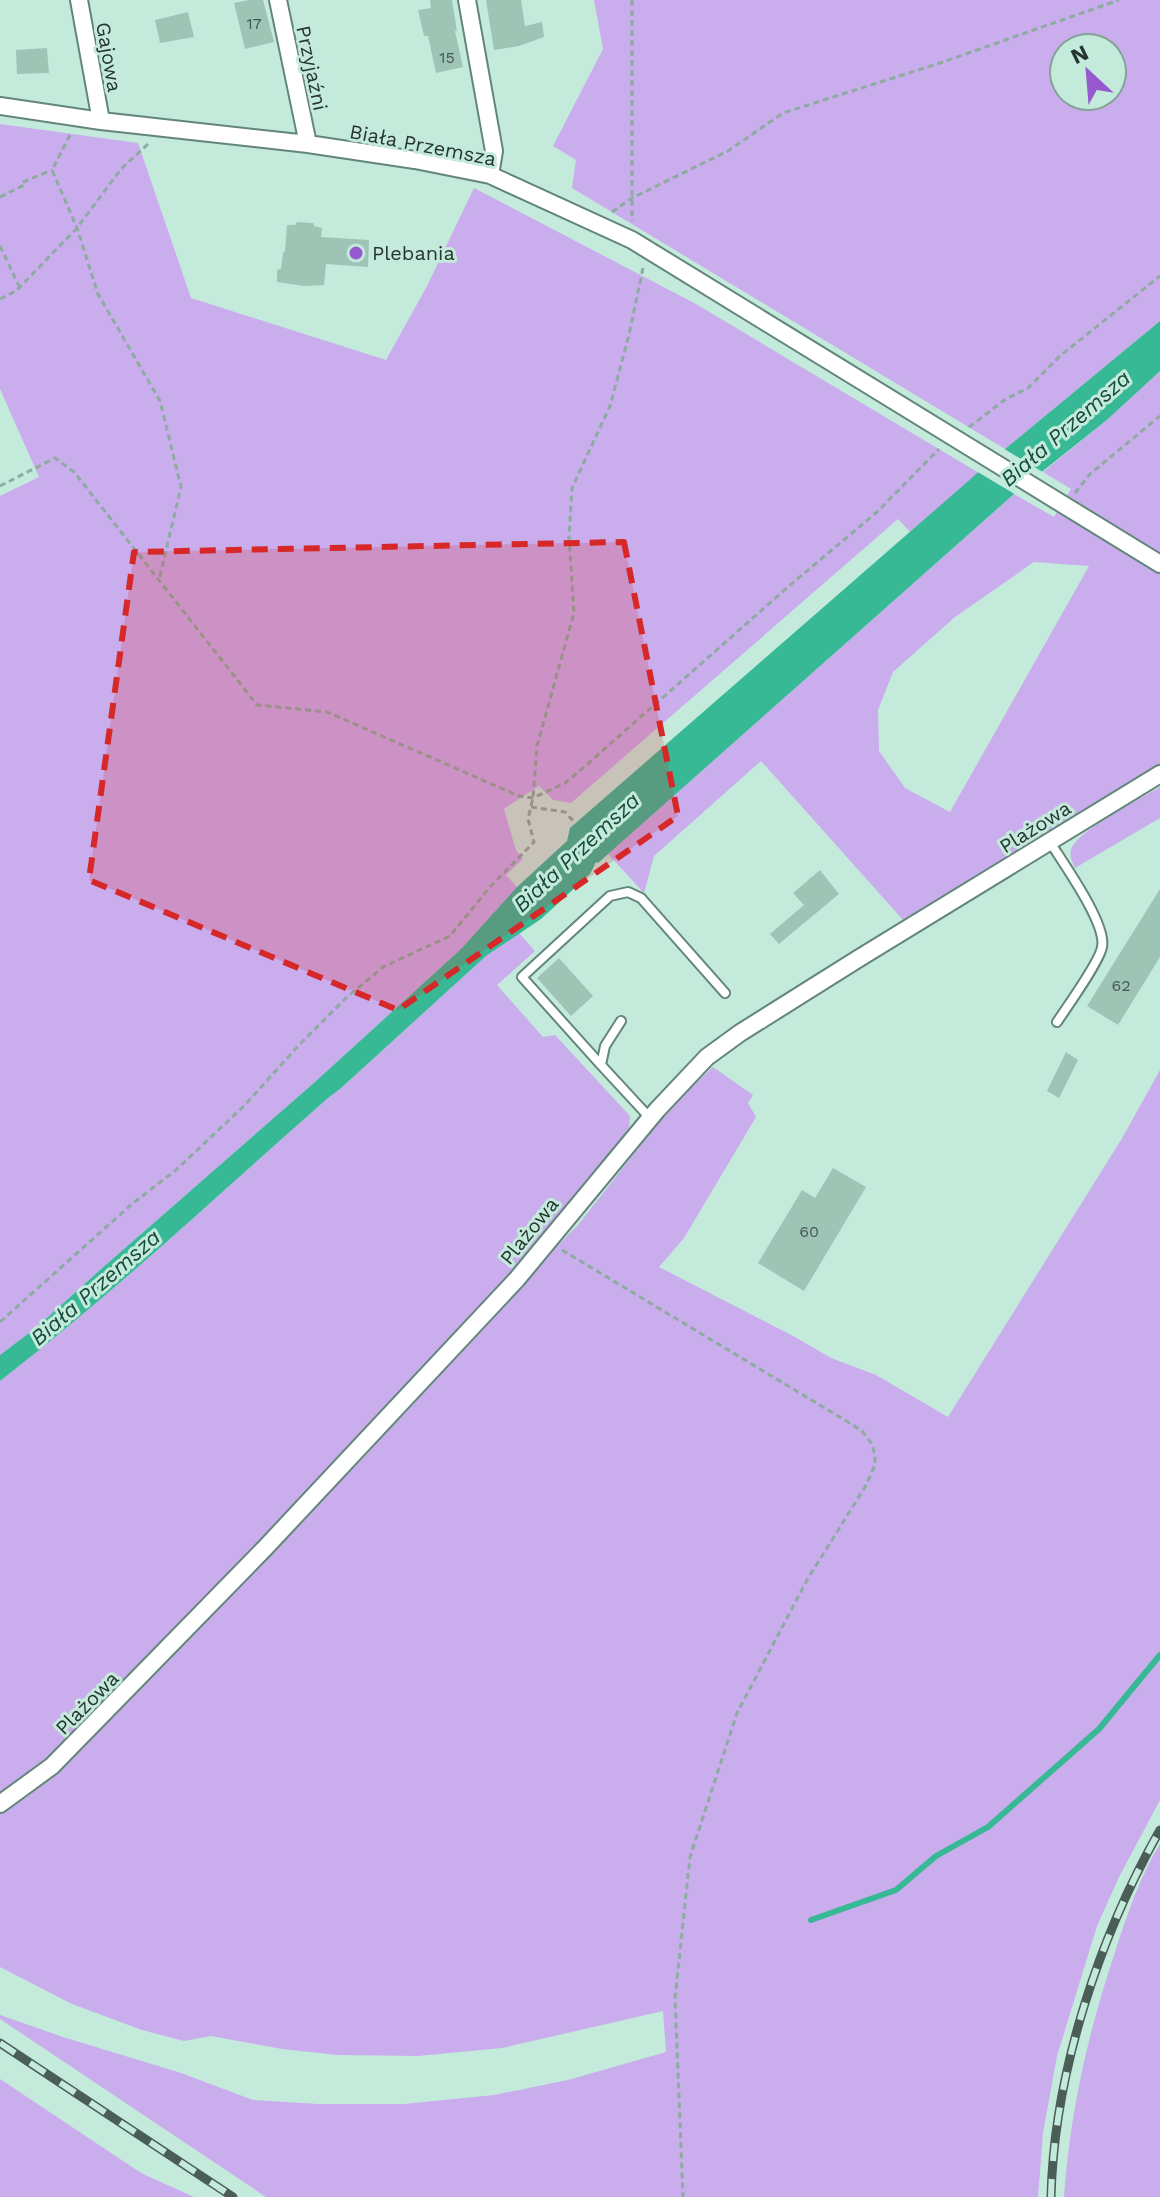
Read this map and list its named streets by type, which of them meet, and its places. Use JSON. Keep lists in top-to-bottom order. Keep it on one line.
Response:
{"streets":{"street":["Gajowa","Przyjaźni","Biała Przemsza","Plażowa"]},"crossings":[["Gajowa","Biała Przemsza"],["Przyjaźni","Biała Przemsza"]],"water":["Biała Przemsza"],"places":["Plebania"],"house_numbers":["17","15","62","60"],"north":"top left"}
